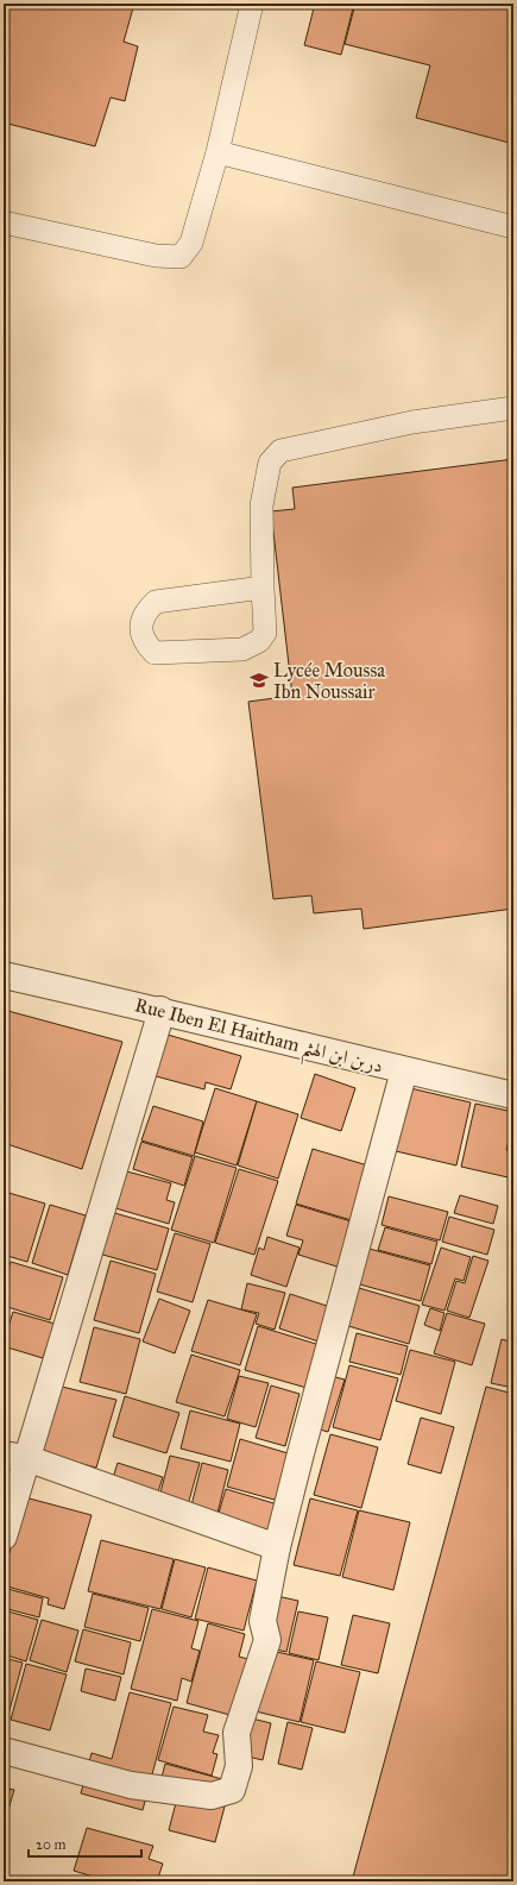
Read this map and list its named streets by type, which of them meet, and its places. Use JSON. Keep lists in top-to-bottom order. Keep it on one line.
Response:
{"streets":{"street":["Rue Iben El Haitham دربن ابن الهثم"]},"places":{"school or university":["Lycée Moussa Ibn Noussair"]},"scale_bar":"20 m"}
